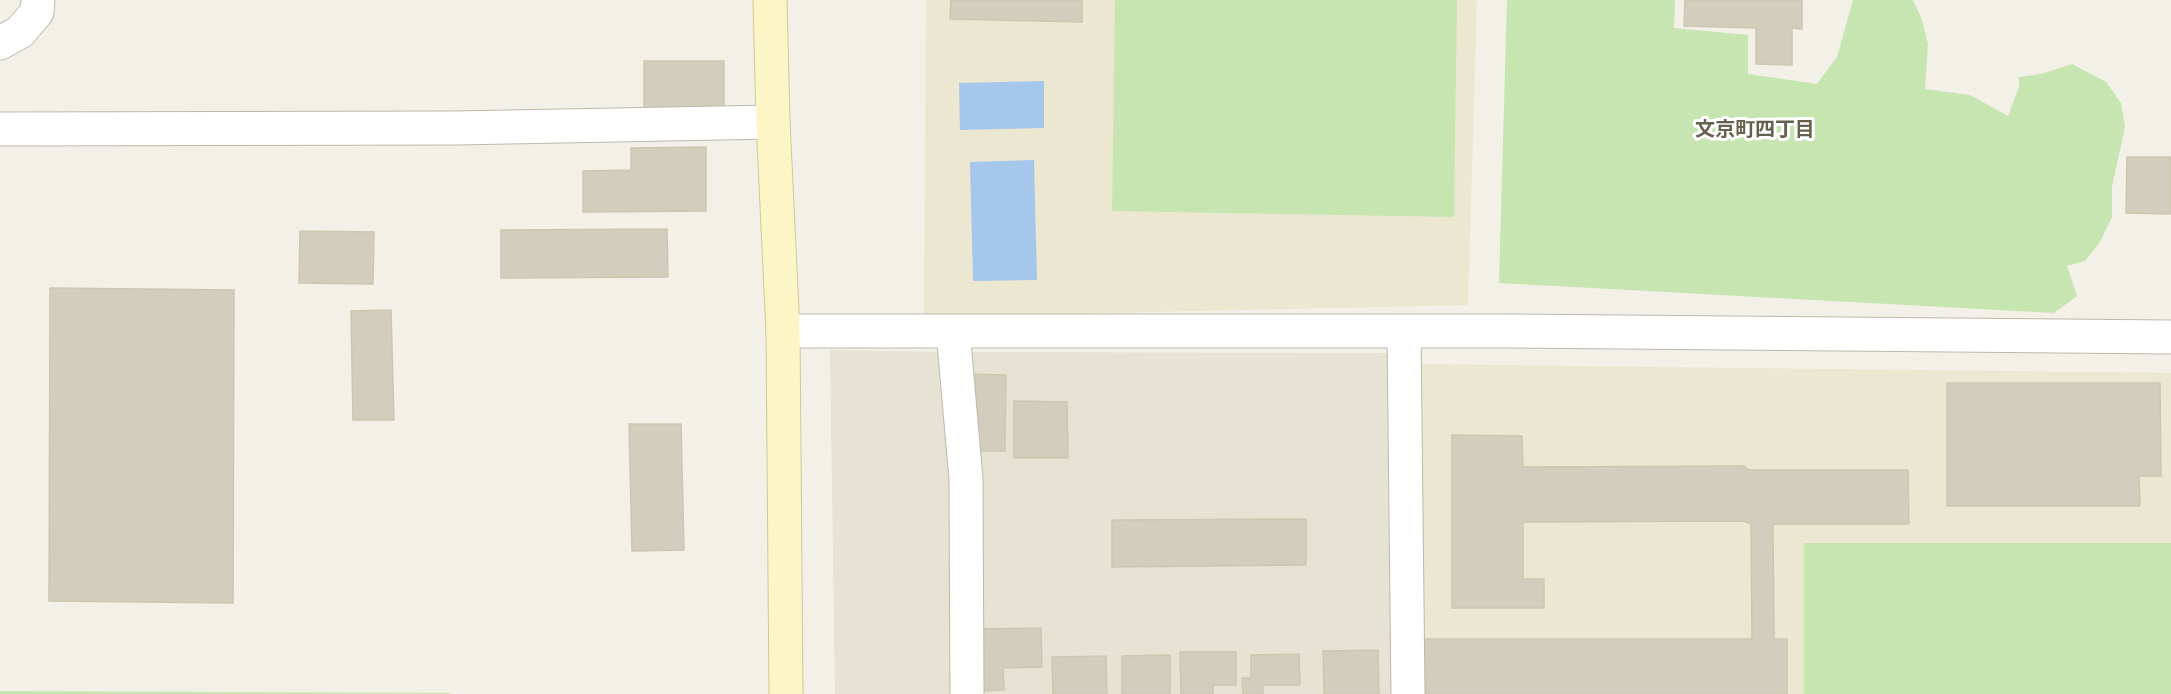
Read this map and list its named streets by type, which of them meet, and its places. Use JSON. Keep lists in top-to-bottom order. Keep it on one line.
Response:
{"districts":["文京町四丁目"]}
